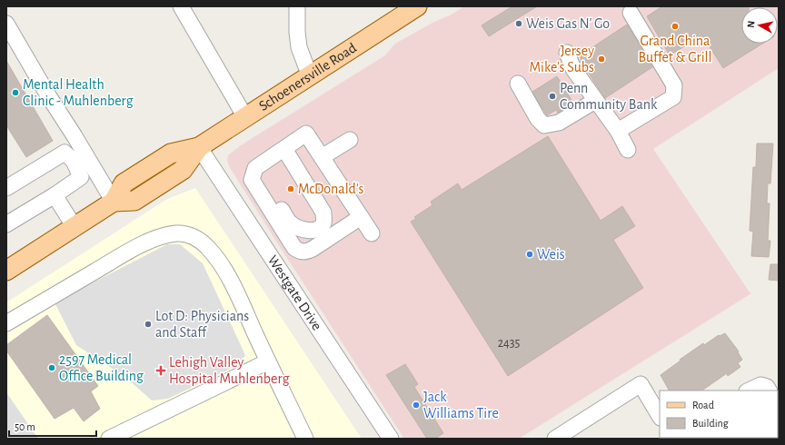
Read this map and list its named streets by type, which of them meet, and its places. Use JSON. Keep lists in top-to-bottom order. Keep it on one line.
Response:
{"streets":{"main road":["Schoenersville Road"],"street":["Westgate Drive"]},"crossings":[["Schoenersville Road","Westgate Drive"]],"places":{"other":["Weis Gas N' Go","Grand China Buffet & Grill","Jersey Mike's Subs","Mental Health Clinic - Muhlenberg","Penn Community Bank","McDonald's","Weis","Lot D: Physicians and Staff","2597 Medical Office Building","Jack Williams Tire"],"health":["Lehigh Valley Hospital Muhlenberg"]},"house_numbers":["2435"],"legend":["Road","Building"],"scale_bar":"50 m","north":"left"}
